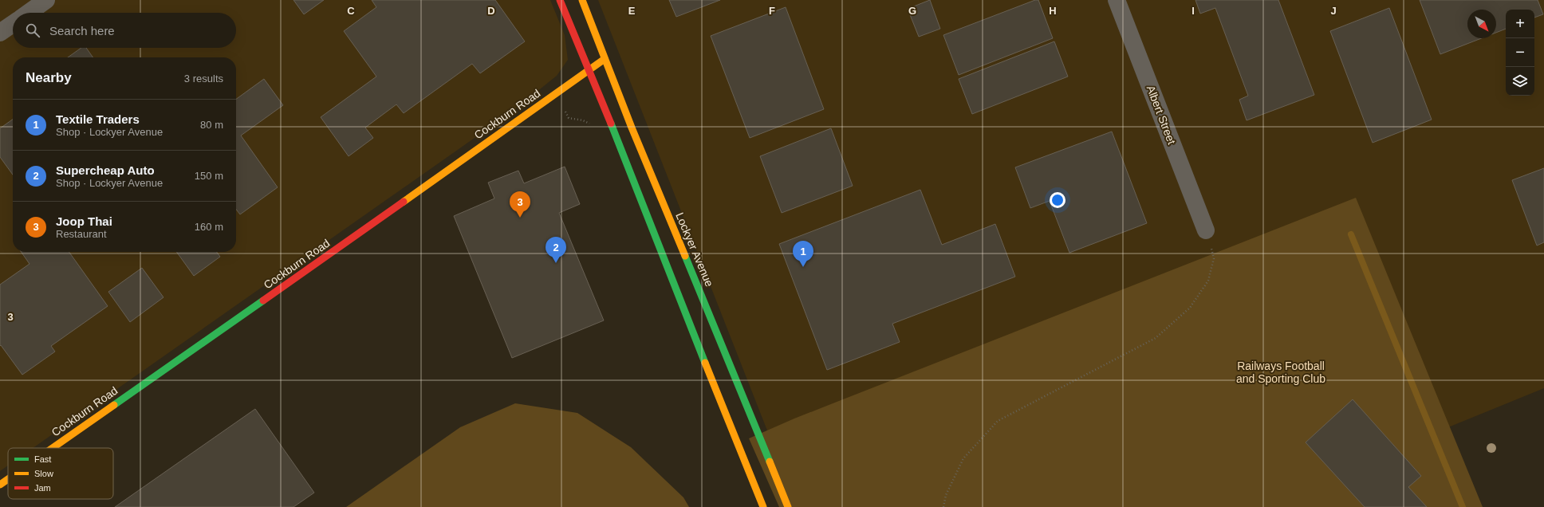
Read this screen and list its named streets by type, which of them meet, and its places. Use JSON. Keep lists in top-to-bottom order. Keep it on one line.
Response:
{"streets":{"main road":["Cockburn Road","Lockyer Avenue"],"street":["Albert Street"]},"crossings":[["Cockburn Road","Lockyer Avenue"]],"parks":["Railways Football and Sporting Club"],"legend":["Fast","Slow","Jam"],"north":"bottom right","page":{"map_buttons":["+","−"],"search":"Search here","heading":["Nearby","3 results"],"list":[{"mark":"1","name":"Textile Traders","note":"Shop · Lockyer Avenue","value":"80 m"},{"mark":"2","name":"Supercheap Auto","note":"Shop · Lockyer Avenue","value":"150 m"},{"mark":"3","name":"Joop Thai","note":"Restaurant","value":"160 m"}],"pins":["3","2","1"]},"grid":{"columns":["C","D","E","F","G","H","I","J"],"rows":["3"]}}
